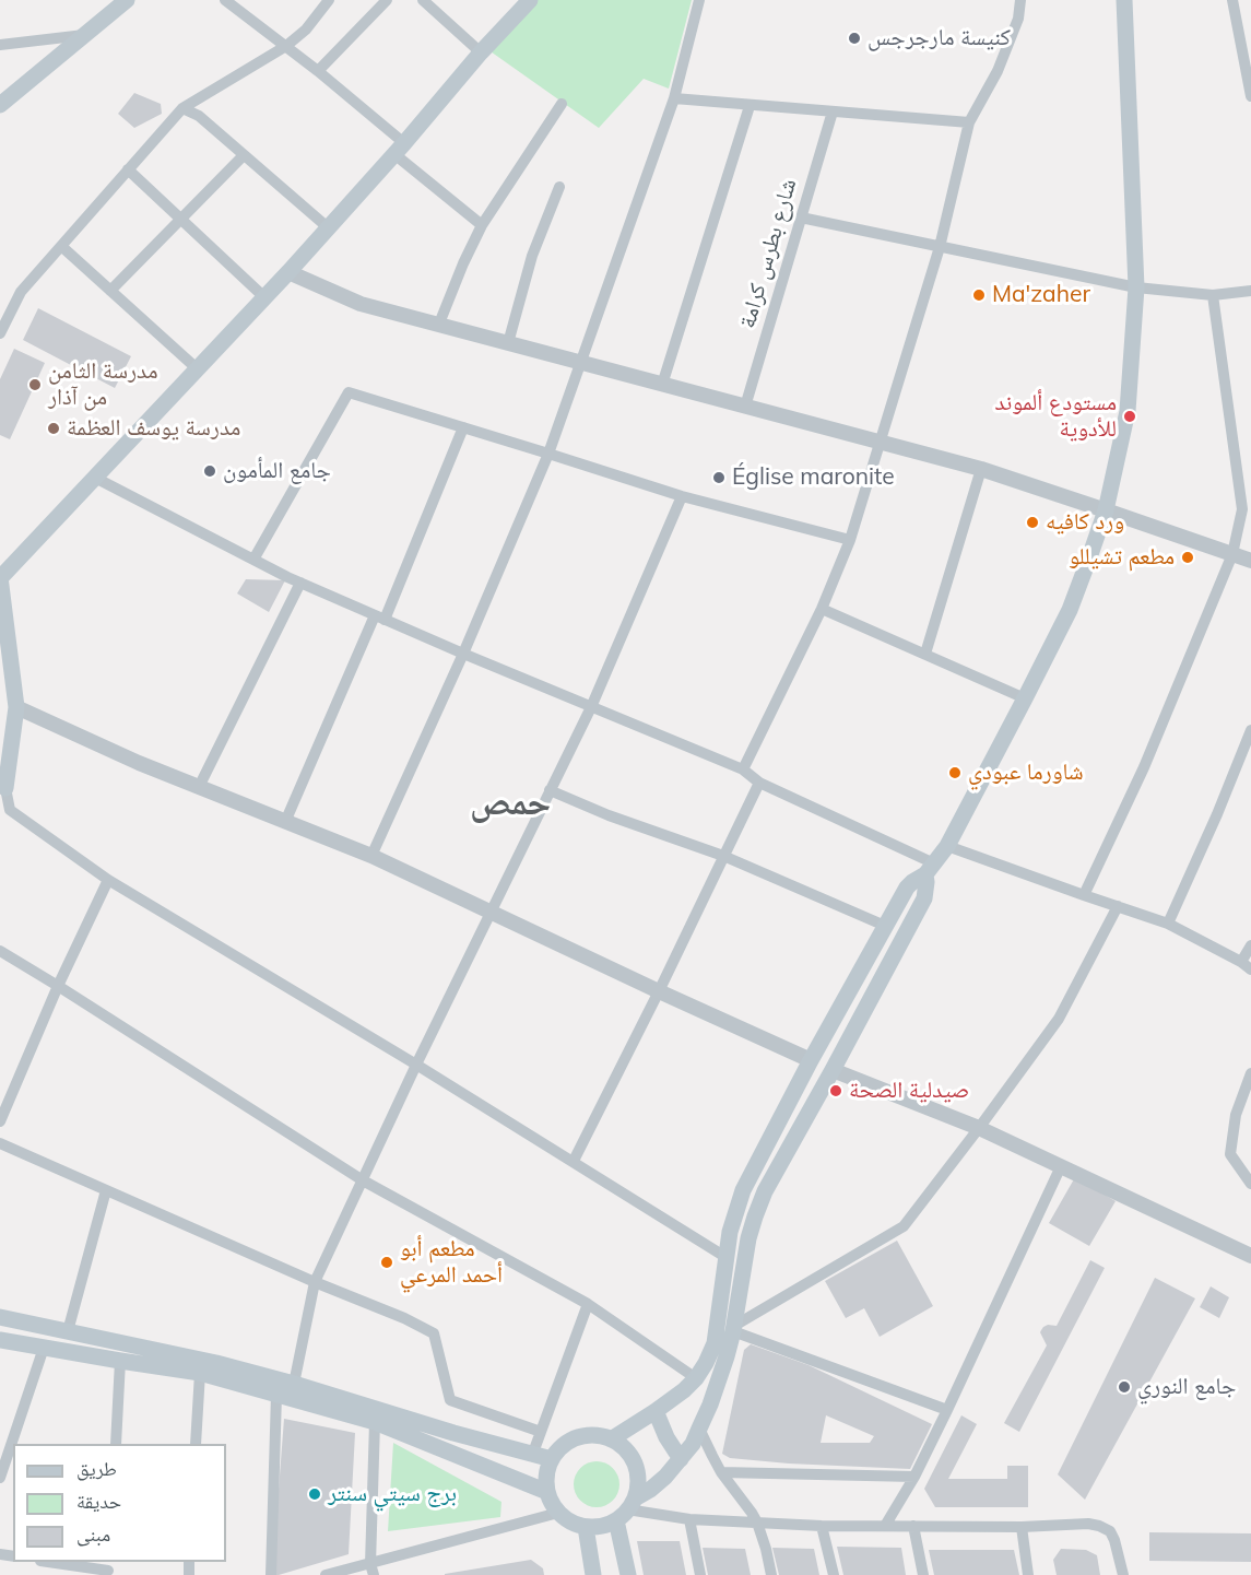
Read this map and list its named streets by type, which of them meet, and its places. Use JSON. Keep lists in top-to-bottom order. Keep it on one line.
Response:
{"streets":{"street":["شارع بطرس كرامة"]},"districts":["حمص"],"places":["كنيسة مارجرجس","Ma'zaher","مدرسة الثامن من آذار","مستودع ألموند للأدوية","مدرسة يوسف العظمة","جامع المأمون","Église maronite","ورد كافيه","مطعم تشيللو","شاورما عبودي","صيدلية الصحة","مطعم أبو أحمد المرعي","جامع النوري","برج سيتي سنتر"],"legend":["طريق","حديقة","مبنى"]}
